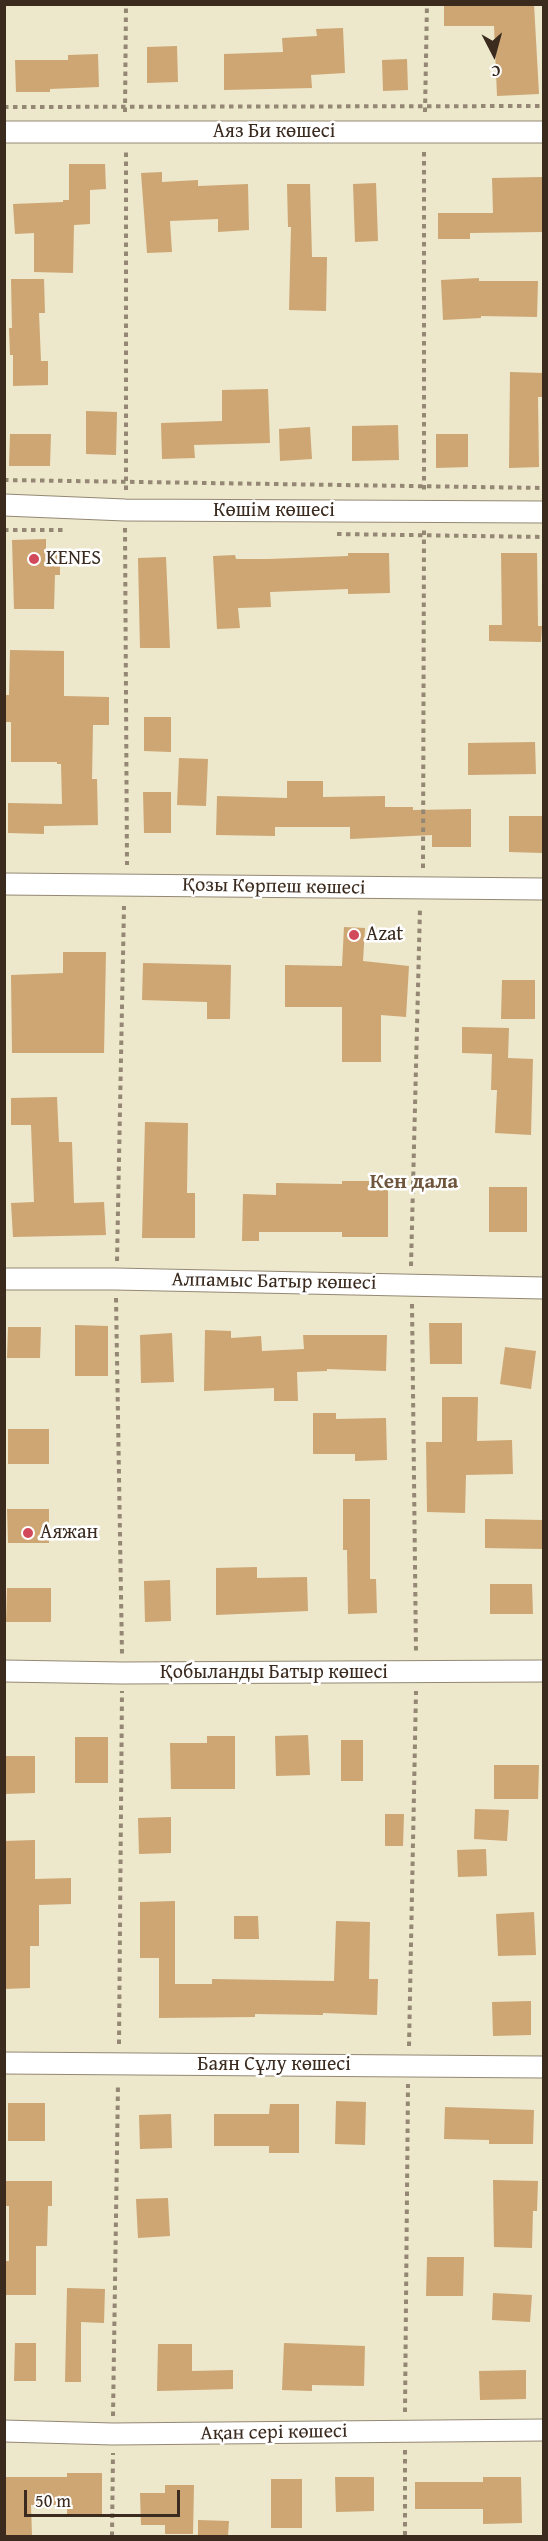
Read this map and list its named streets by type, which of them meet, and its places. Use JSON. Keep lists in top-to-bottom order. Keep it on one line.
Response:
{"streets":{"street":["Аяз Би көшесі","Көшім көшесі","Қозы Көрпеш көшесі","Алпамыс Батыр көшесі","Қобыланды Батыр көшесі","Баян Сұлу көшесі","Ақан сері көшесі"]},"districts":["Кен дала"],"places":["KENES","Azat","Аяжан"],"scale_bar":"50 m","north":"bottom"}
